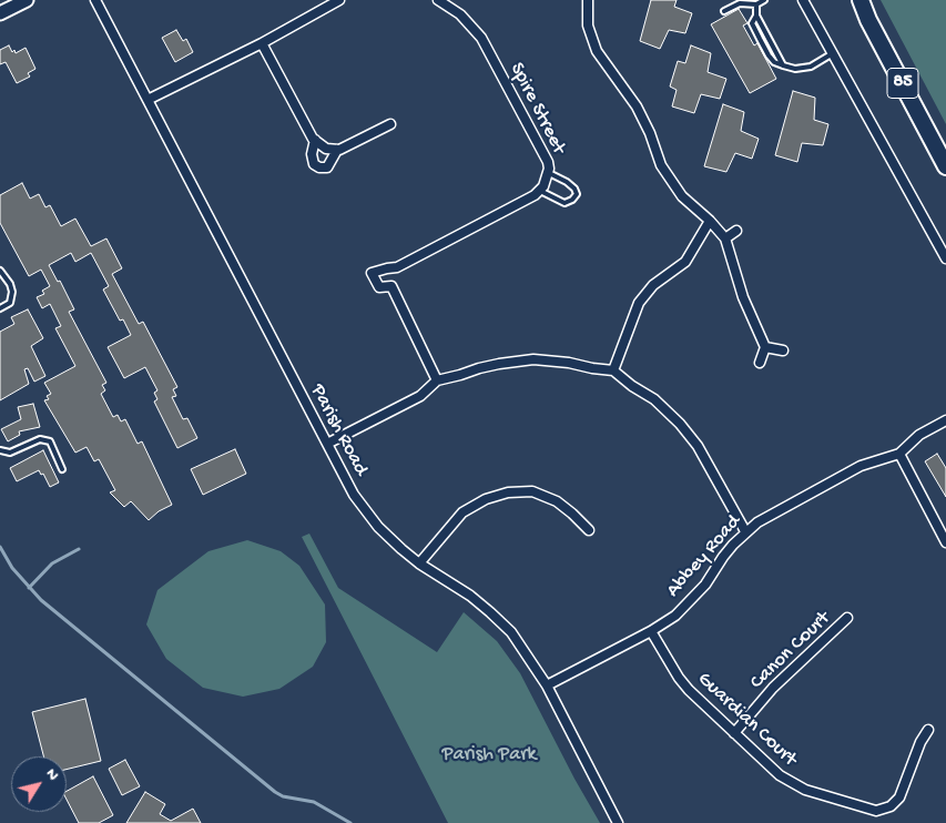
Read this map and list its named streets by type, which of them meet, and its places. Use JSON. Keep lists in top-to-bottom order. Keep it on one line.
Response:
{"streets":{"highway":["85"],"street":["Spire Street","Parish Road","Abbey Road","Canon Court","Guardian Court"]},"crossings":[["Parish Road","Abbey Road"],["Abbey Road","Guardian Court"],["Canon Court","Guardian Court"]],"parks":["Parish Park"],"north":"top right"}
